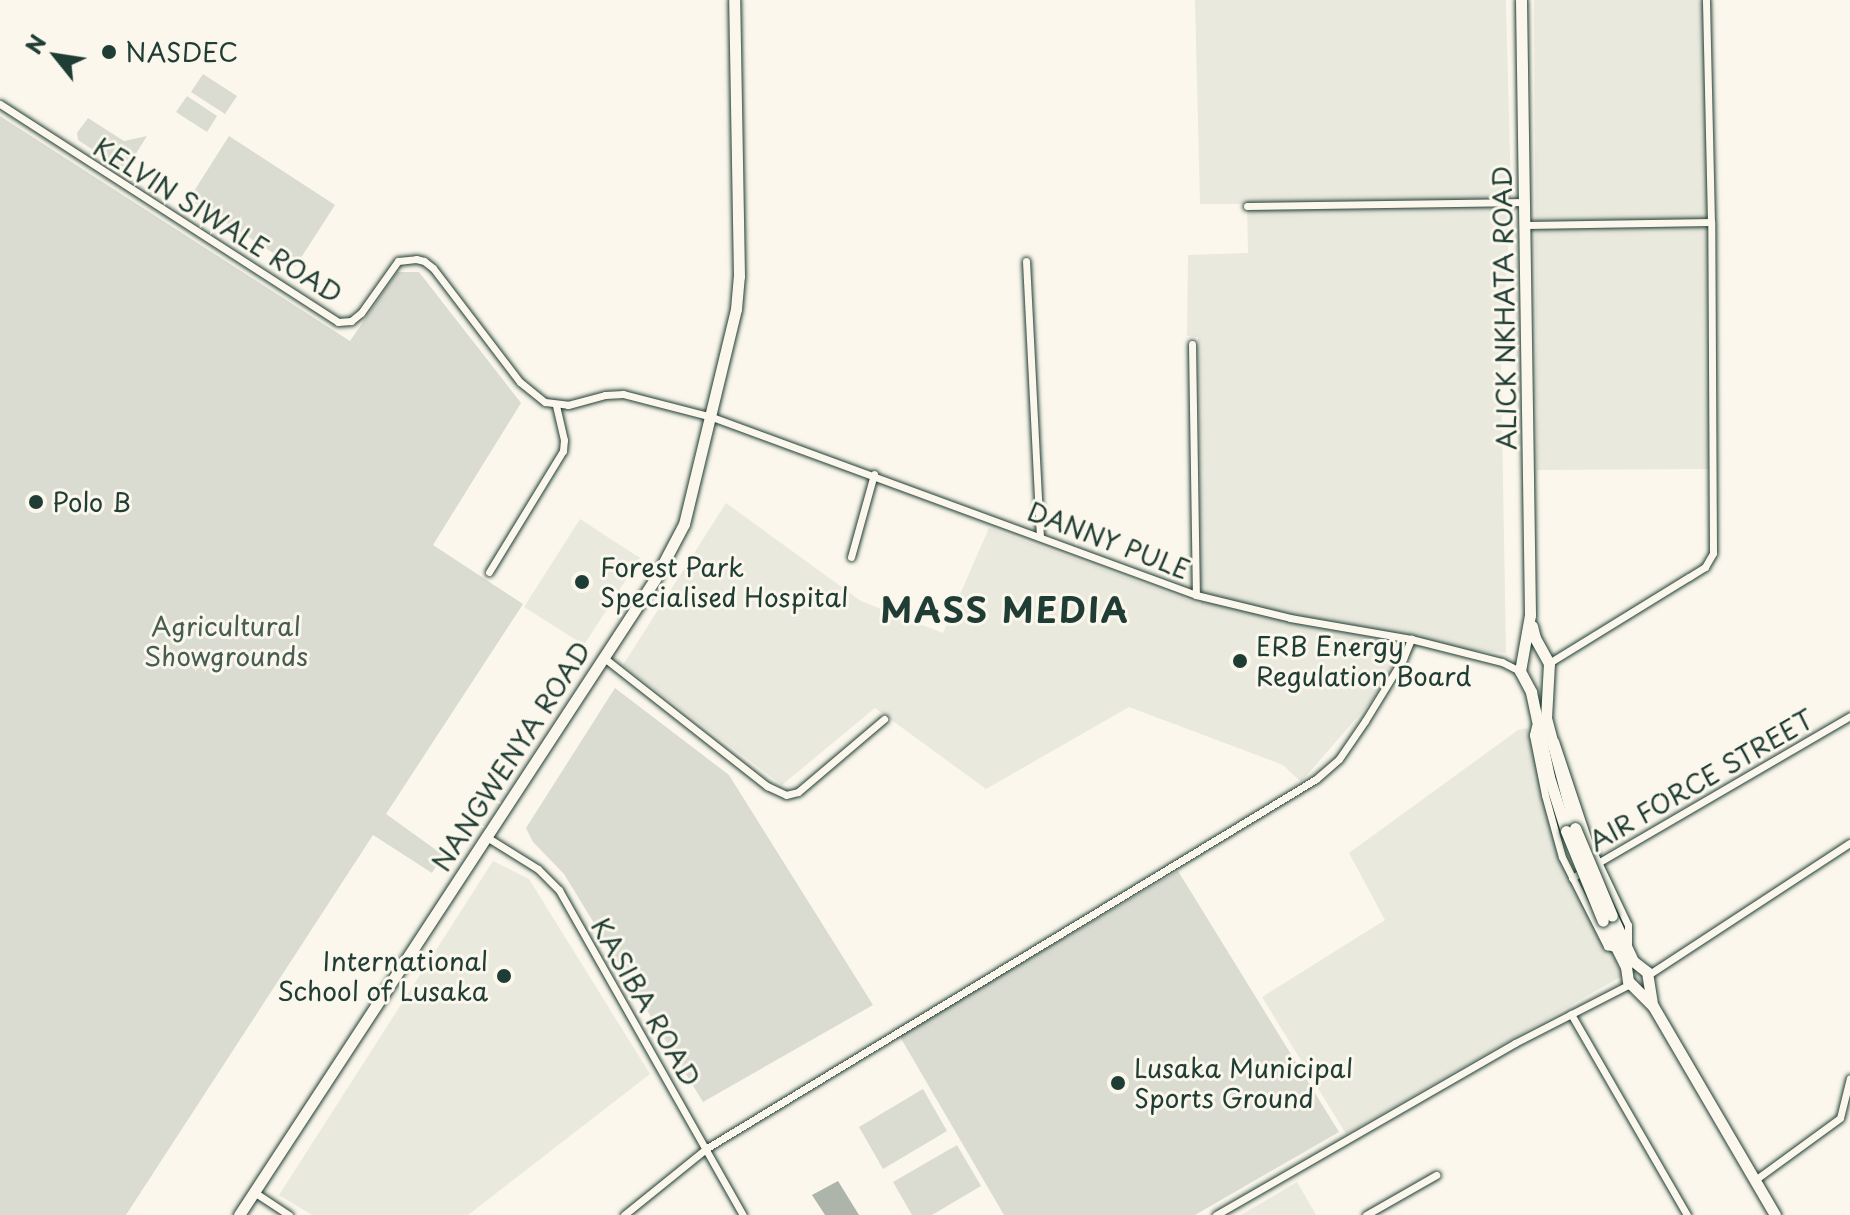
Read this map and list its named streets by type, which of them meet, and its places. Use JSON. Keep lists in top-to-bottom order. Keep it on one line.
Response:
{"streets":{"main road":["ALICK NKHATA ROAD","NANGWENYA ROAD"],"street":["KELVIN SIWALE ROAD","DANNY PULE","AIR FORCE STREET","KASIBA ROAD"]},"crossings":[["ALICK NKHATA ROAD","DANNY PULE"],["ALICK NKHATA ROAD","AIR FORCE STREET"],["DANNY PULE","NANGWENYA ROAD"],["NANGWENYA ROAD","KASIBA ROAD"]],"districts":["MASS MEDIA"],"parks":["Agricultural Showgrounds"],"places":["NASDEC","Polo B","Forest Park Specialised Hospital","ERB Energy Regulation Board","International School of Lusaka","Lusaka Municipal Sports Ground"],"north":"top left"}
